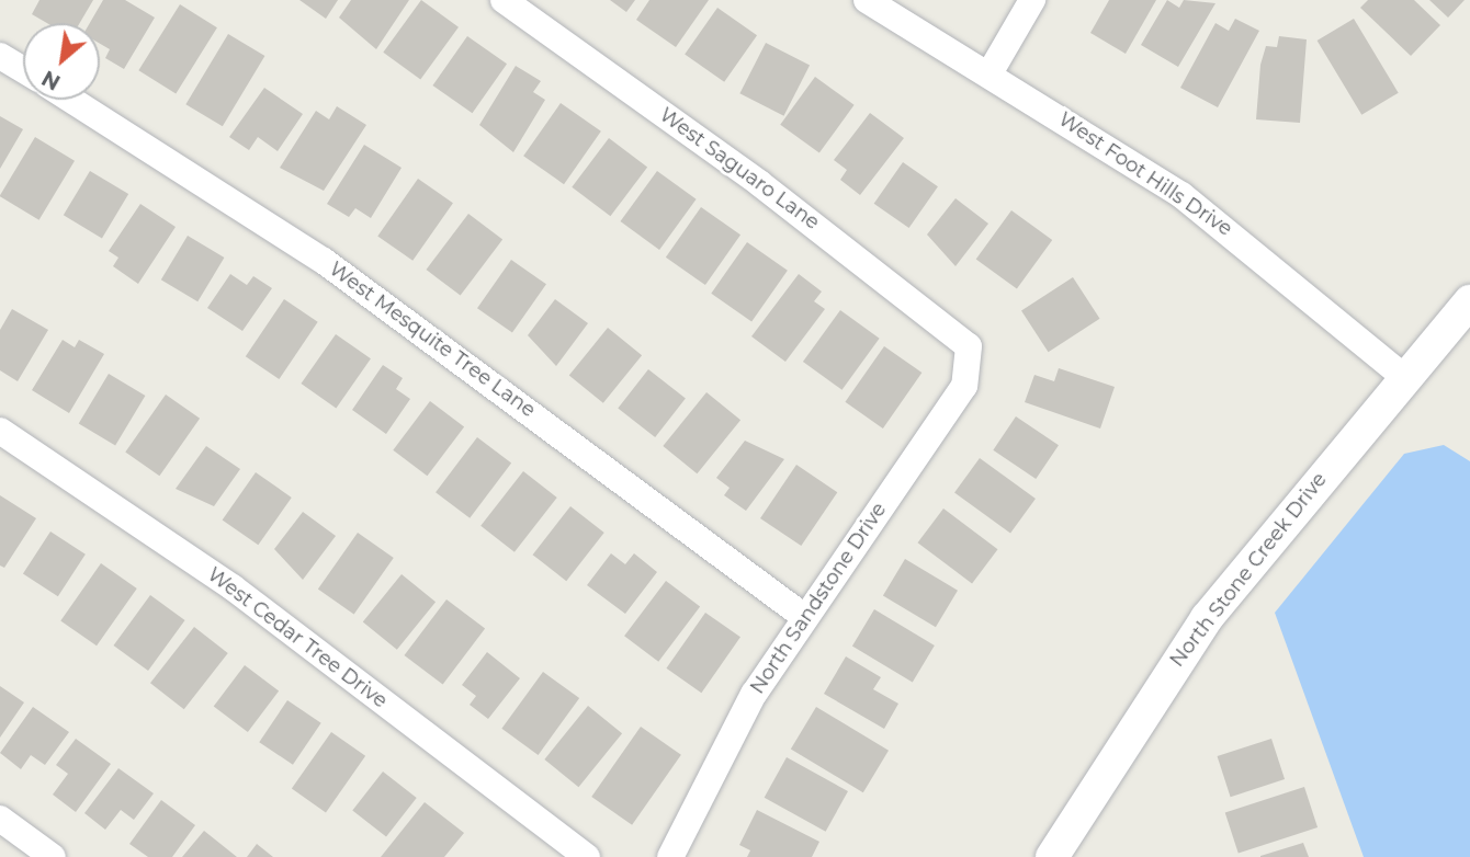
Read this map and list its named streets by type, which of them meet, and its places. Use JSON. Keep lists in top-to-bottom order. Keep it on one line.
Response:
{"streets":{"street":["West Saguaro Lane","West Foot Hills Drive","West Mesquite Tree Lane","North Stone Creek Drive","North Sandstone Drive","West Cedar Tree Drive"]},"crossings":[["West Saguaro Lane","North Sandstone Drive"],["West Foot Hills Drive","North Stone Creek Drive"],["West Mesquite Tree Lane","North Sandstone Drive"]],"north":"bottom left"}
